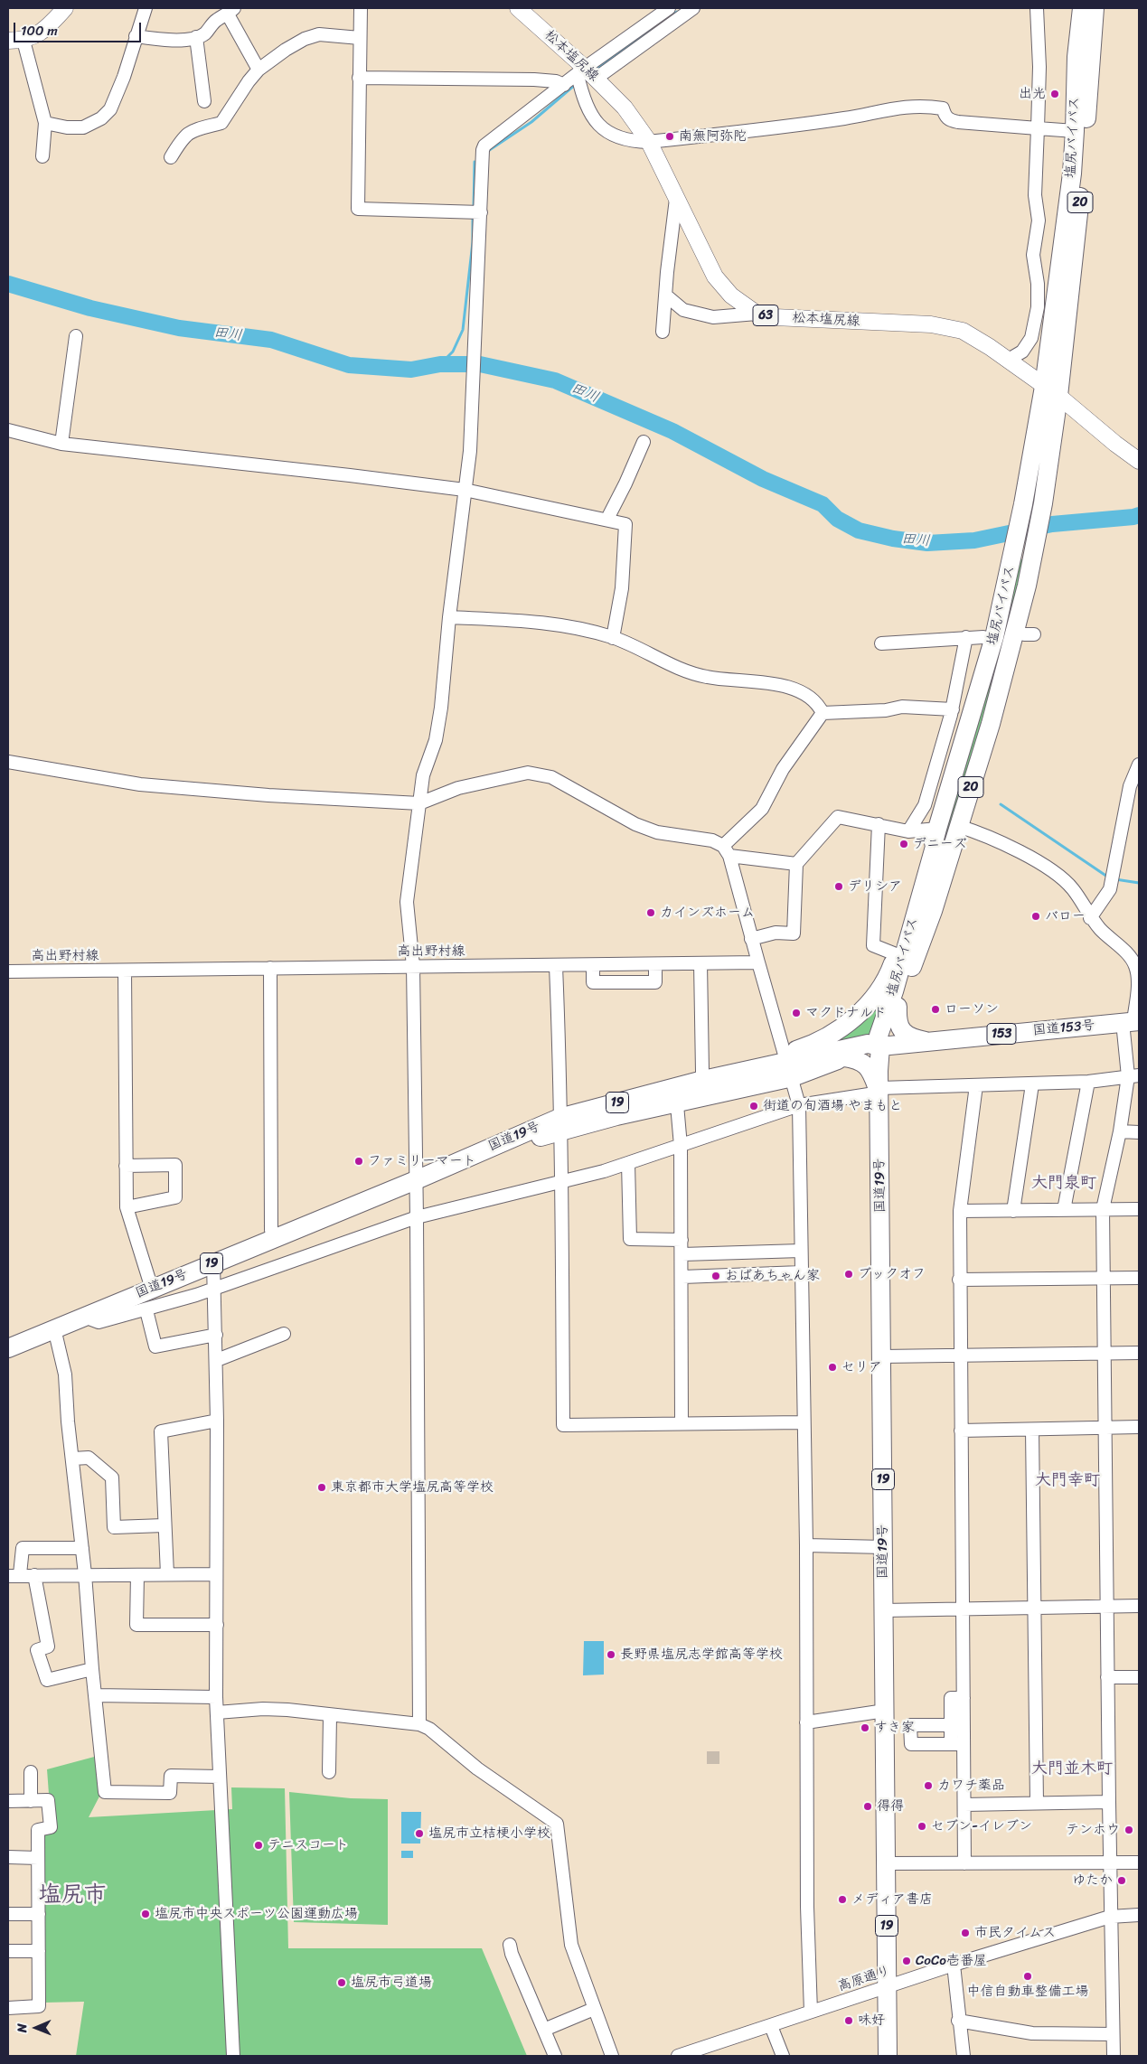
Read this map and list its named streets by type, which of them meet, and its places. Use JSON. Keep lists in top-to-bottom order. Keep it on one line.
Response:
{"streets":{"highway":["塩尻バイパス","20","国道153号","153","19","国道19号"],"main road":["松本塩尻線","63"],"street":["高出野村線","高原通り"]},"crossings":[["松本塩尻線","塩尻バイパス"],["塩尻バイパス","国道153号"],["塩尻バイパス","国道19号"],["国道153号","国道19号"],["国道19号","高原通り"]],"districts":["大門泉町","大門幸町","大門並木町","塩尻市"],"water":["田川"],"places":["出光","南無阿弥陀","デニーズ","デリシア","カインズホーム","バロー","ローソン","マクドナルド","街道の旬酒場 やまもと","ファミリーマート","ブックオフ","おばあちゃん家","セリア","東京都市大学塩尻高等学校","長野県塩尻志学館高等学校","すき家","カワチ薬品","得得","セブン-イレブン","テンホウ","塩尻市立桔梗小学校","テニスコート","ゆたか","メディア書店","塩尻市中央スポーツ公園運動広場","市民タイムス","CoCo壱番屋","中信自動車整備工場","塩尻市弓道場","味好"],"scale_bar":"100 m","north":"left"}
